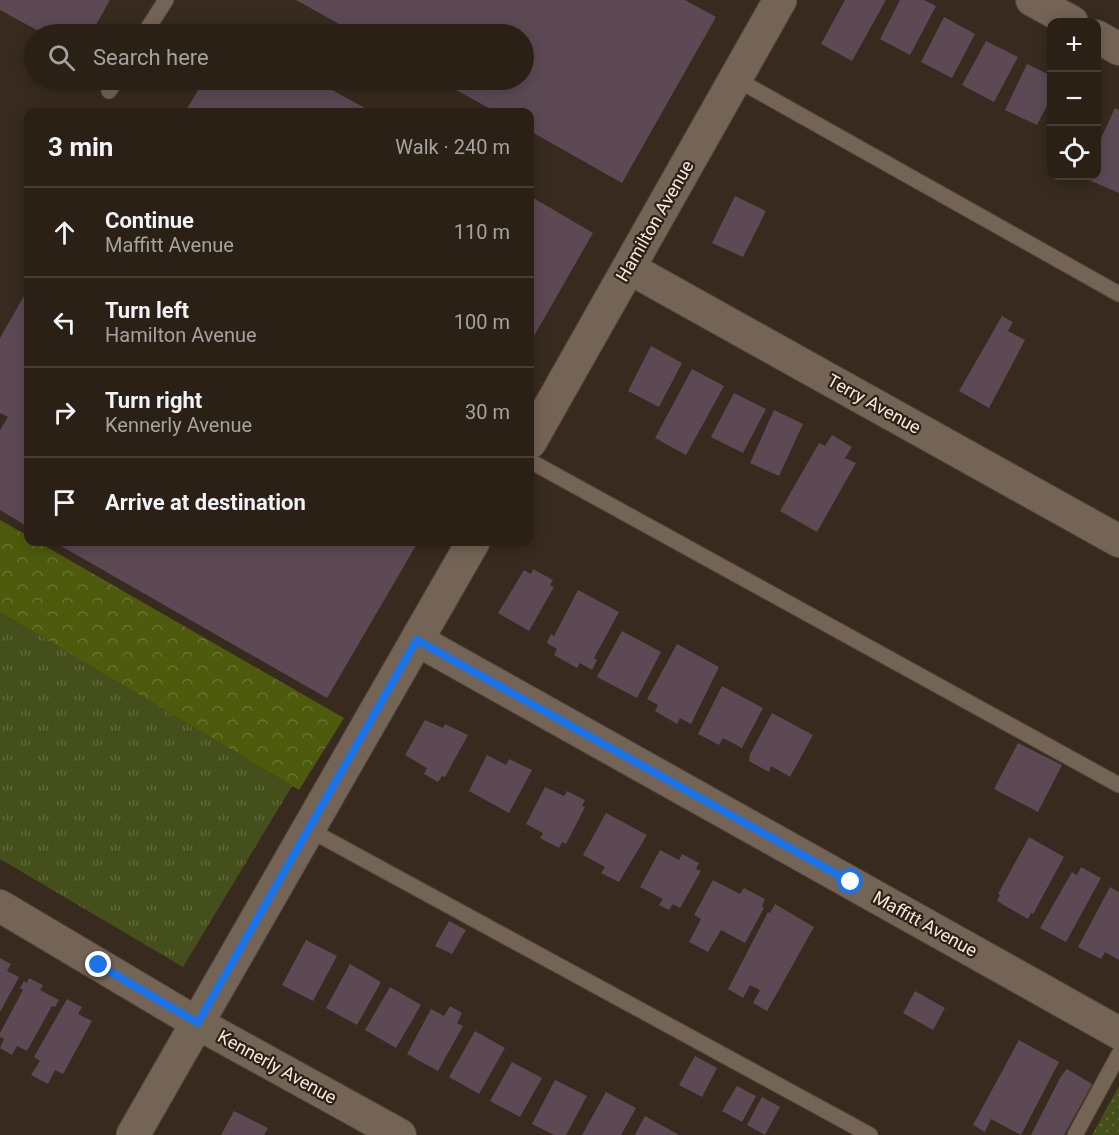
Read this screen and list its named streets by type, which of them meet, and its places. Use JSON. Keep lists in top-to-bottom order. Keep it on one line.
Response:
{"streets":{"street":["Hamilton Avenue","Terry Avenue","Maffitt Avenue","Kennerly Avenue"]},"crossings":[["Hamilton Avenue","Terry Avenue"]],"page":{"map_buttons":["+","−"],"search":"Search here","heading":["3 min","Walk · 240 m"],"list":[["Continue","Maffitt Avenue","110 m"],["Turn left","Hamilton Avenue","100 m"],["Turn right","Kennerly Avenue","30 m"],"Arrive at destination"]}}
